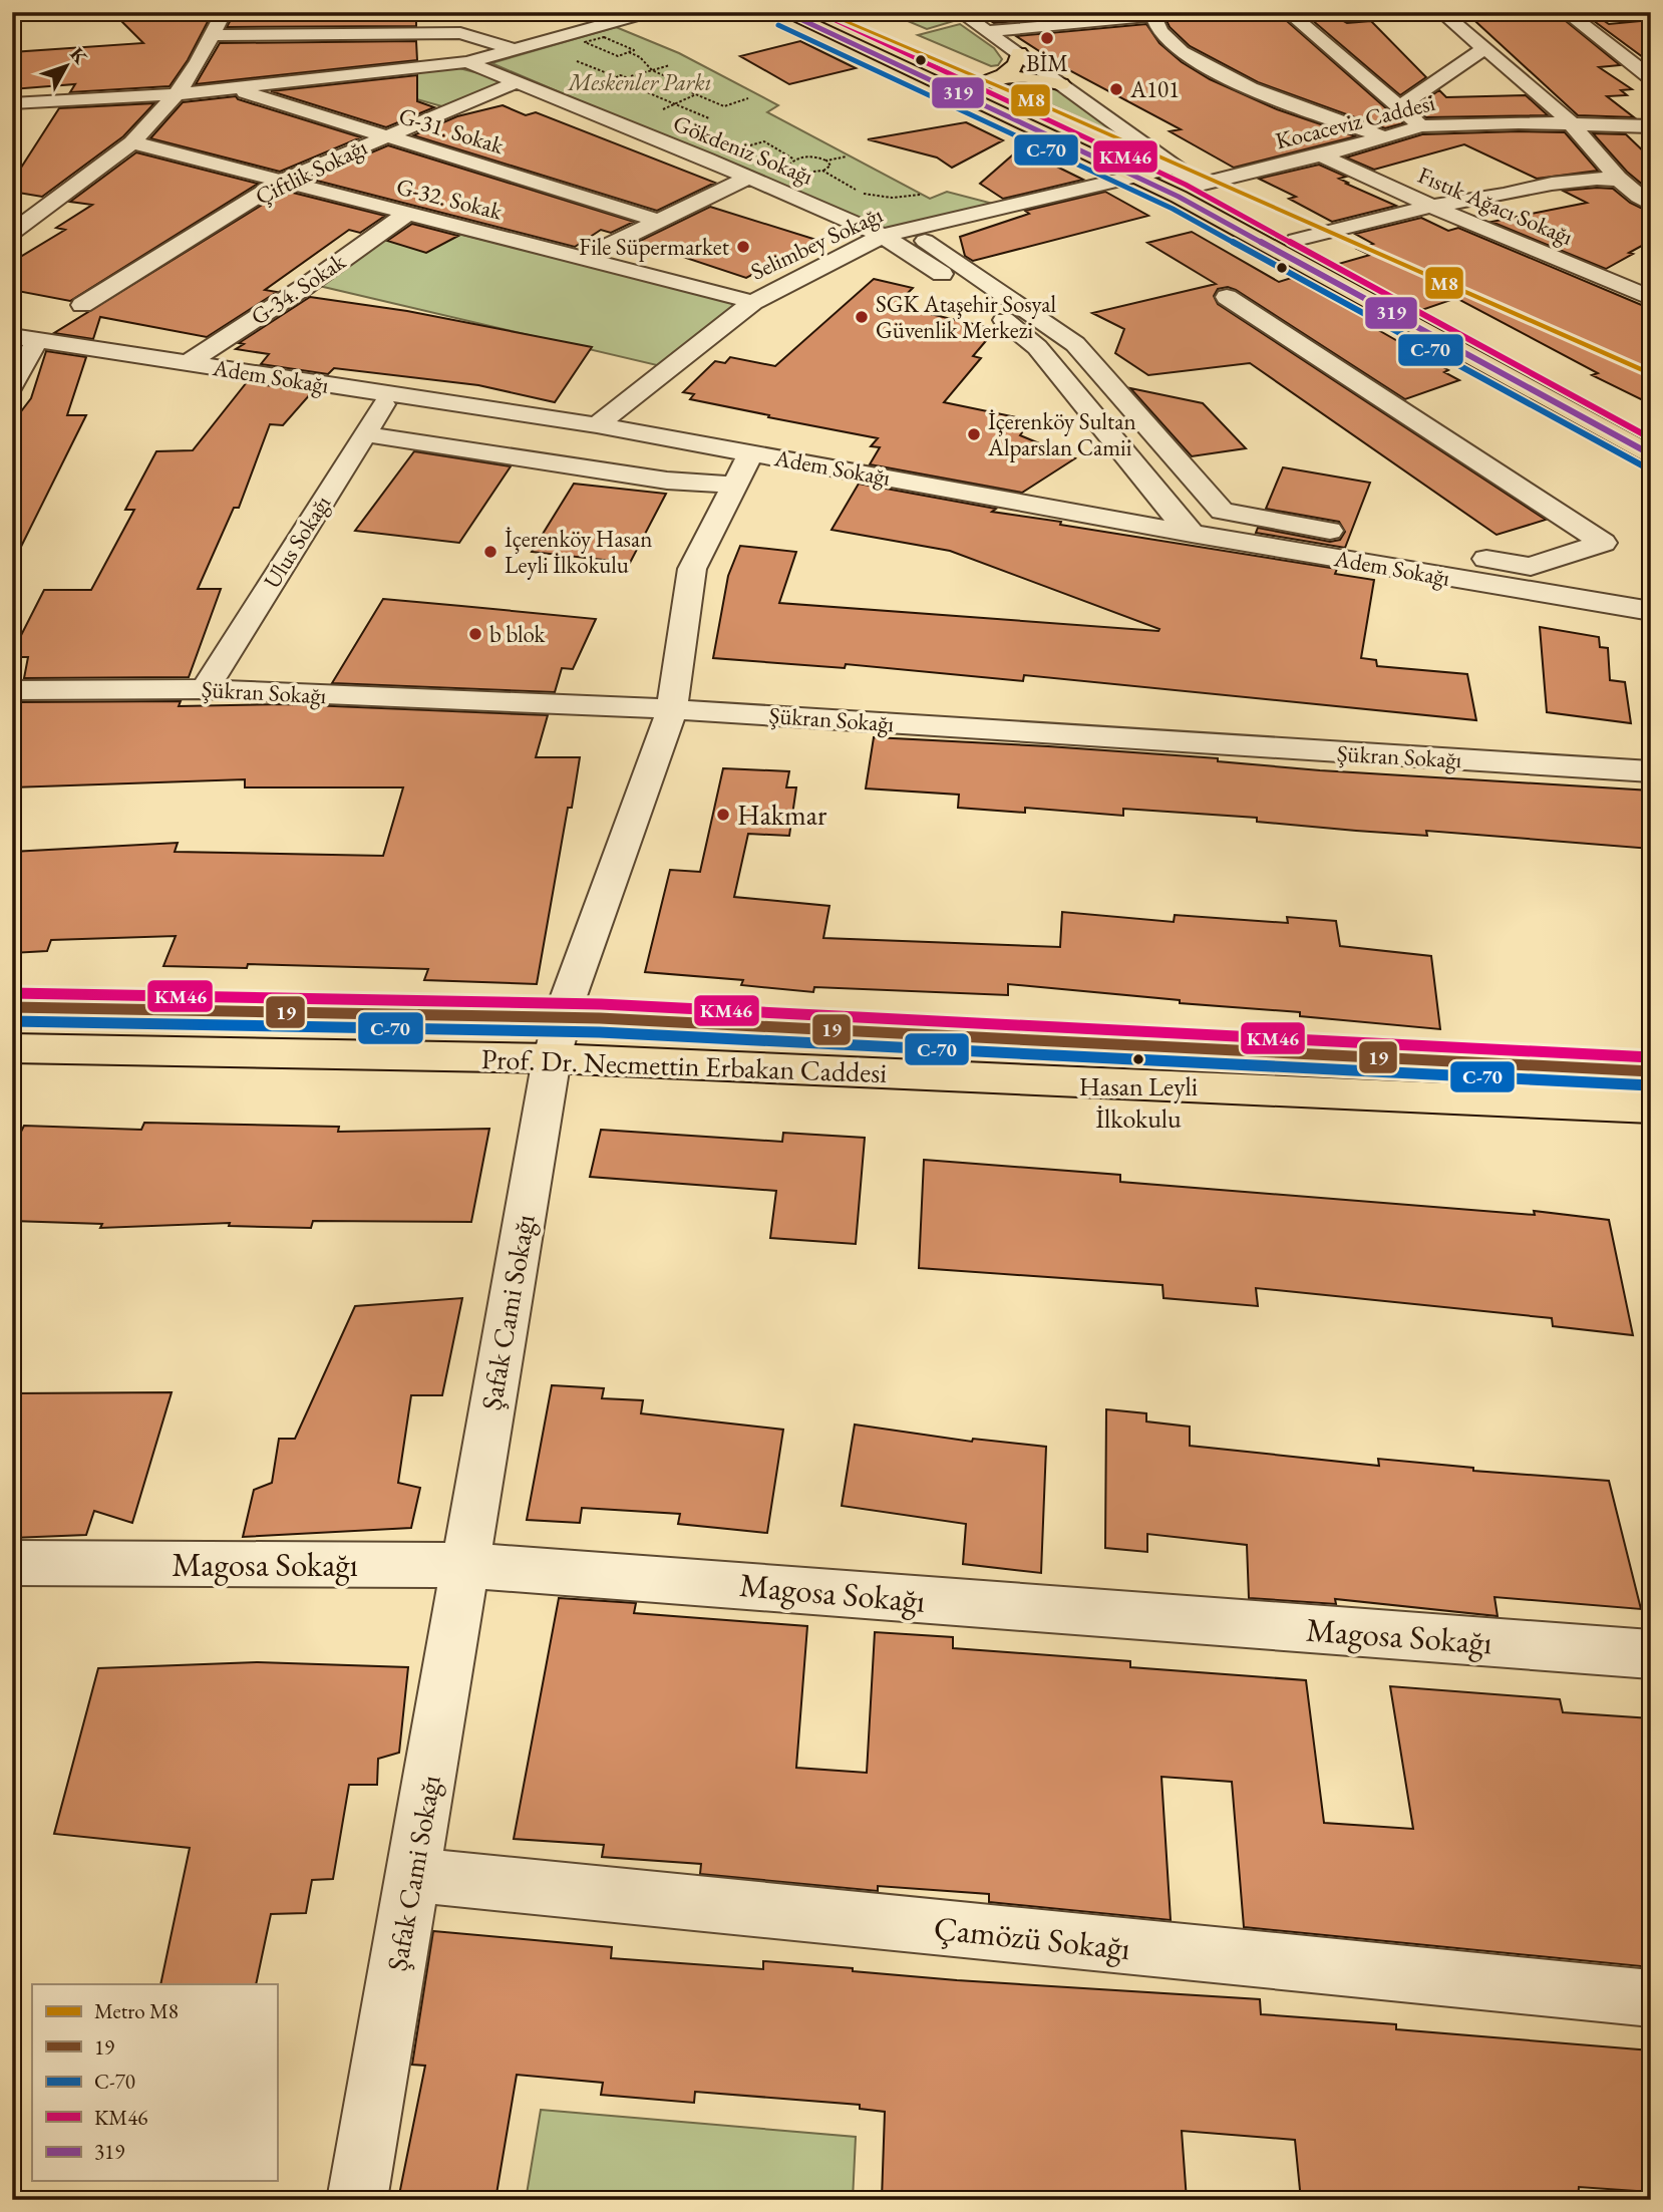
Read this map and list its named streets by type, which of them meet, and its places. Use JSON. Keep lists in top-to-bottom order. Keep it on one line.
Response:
{"streets":{"main road":["Prof. Dr. Necmettin Erbakan Caddesi"],"street":["Kocaceviz Caddesi","G-31. Sokak","Gökdeniz Sokağı","Çiftlik Sokağı","G-32. Sokak","Fıstık Ağacı Sokağı","Selimbey Sokağı","G-34. Sokak","Adem Sokağı","Ulus Sokağı","Şükran Sokağı","Şafak Cami Sokağı","Magosa Sokağı","Çamözü Sokağı"]},"crossings":[["Kocaceviz Caddesi","Fıstık Ağacı Sokağı"],["G-31. Sokak","Çiftlik Sokağı"],["Gökdeniz Sokağı","Çiftlik Sokağı"],["Gökdeniz Sokağı","Selimbey Sokağı"],["Gökdeniz Sokağı","Adem Sokağı"],["Çiftlik Sokağı","G-32. Sokak"],["G-32. Sokak","Selimbey Sokağı"],["G-32. Sokak","G-34. Sokak"],["Selimbey Sokağı","Adem Sokağı"],["G-34. Sokak","Adem Sokağı"],["Adem Sokağı","Ulus Sokağı"],["Adem Sokağı","Şafak Cami Sokağı"],["Ulus Sokağı","Şükran Sokağı"],["Şükran Sokağı","Şafak Cami Sokağı"],["Prof. Dr. Necmettin Erbakan Caddesi","Şafak Cami Sokağı"],["Şafak Cami Sokağı","Magosa Sokağı"],["Şafak Cami Sokağı","Çamözü Sokağı"]],"parks":["Meskenler Parkı"],"places":["BİM","A101","File Süpermarket","SGK Ataşehir Sosyal Güvenlik Merkezi","İçerenköy Sultan Alparslan Camii","İçerenköy Hasan Leyli İlkokulu","b blok","Hakmar","Hasan Leyli İlkokulu"],"lines":["metro line M8","transit line KM46","transit line 319","transit line C-70","transit line 19"],"legend":["Metro M8","19","C-70","KM46","319"],"north":"top right"}
